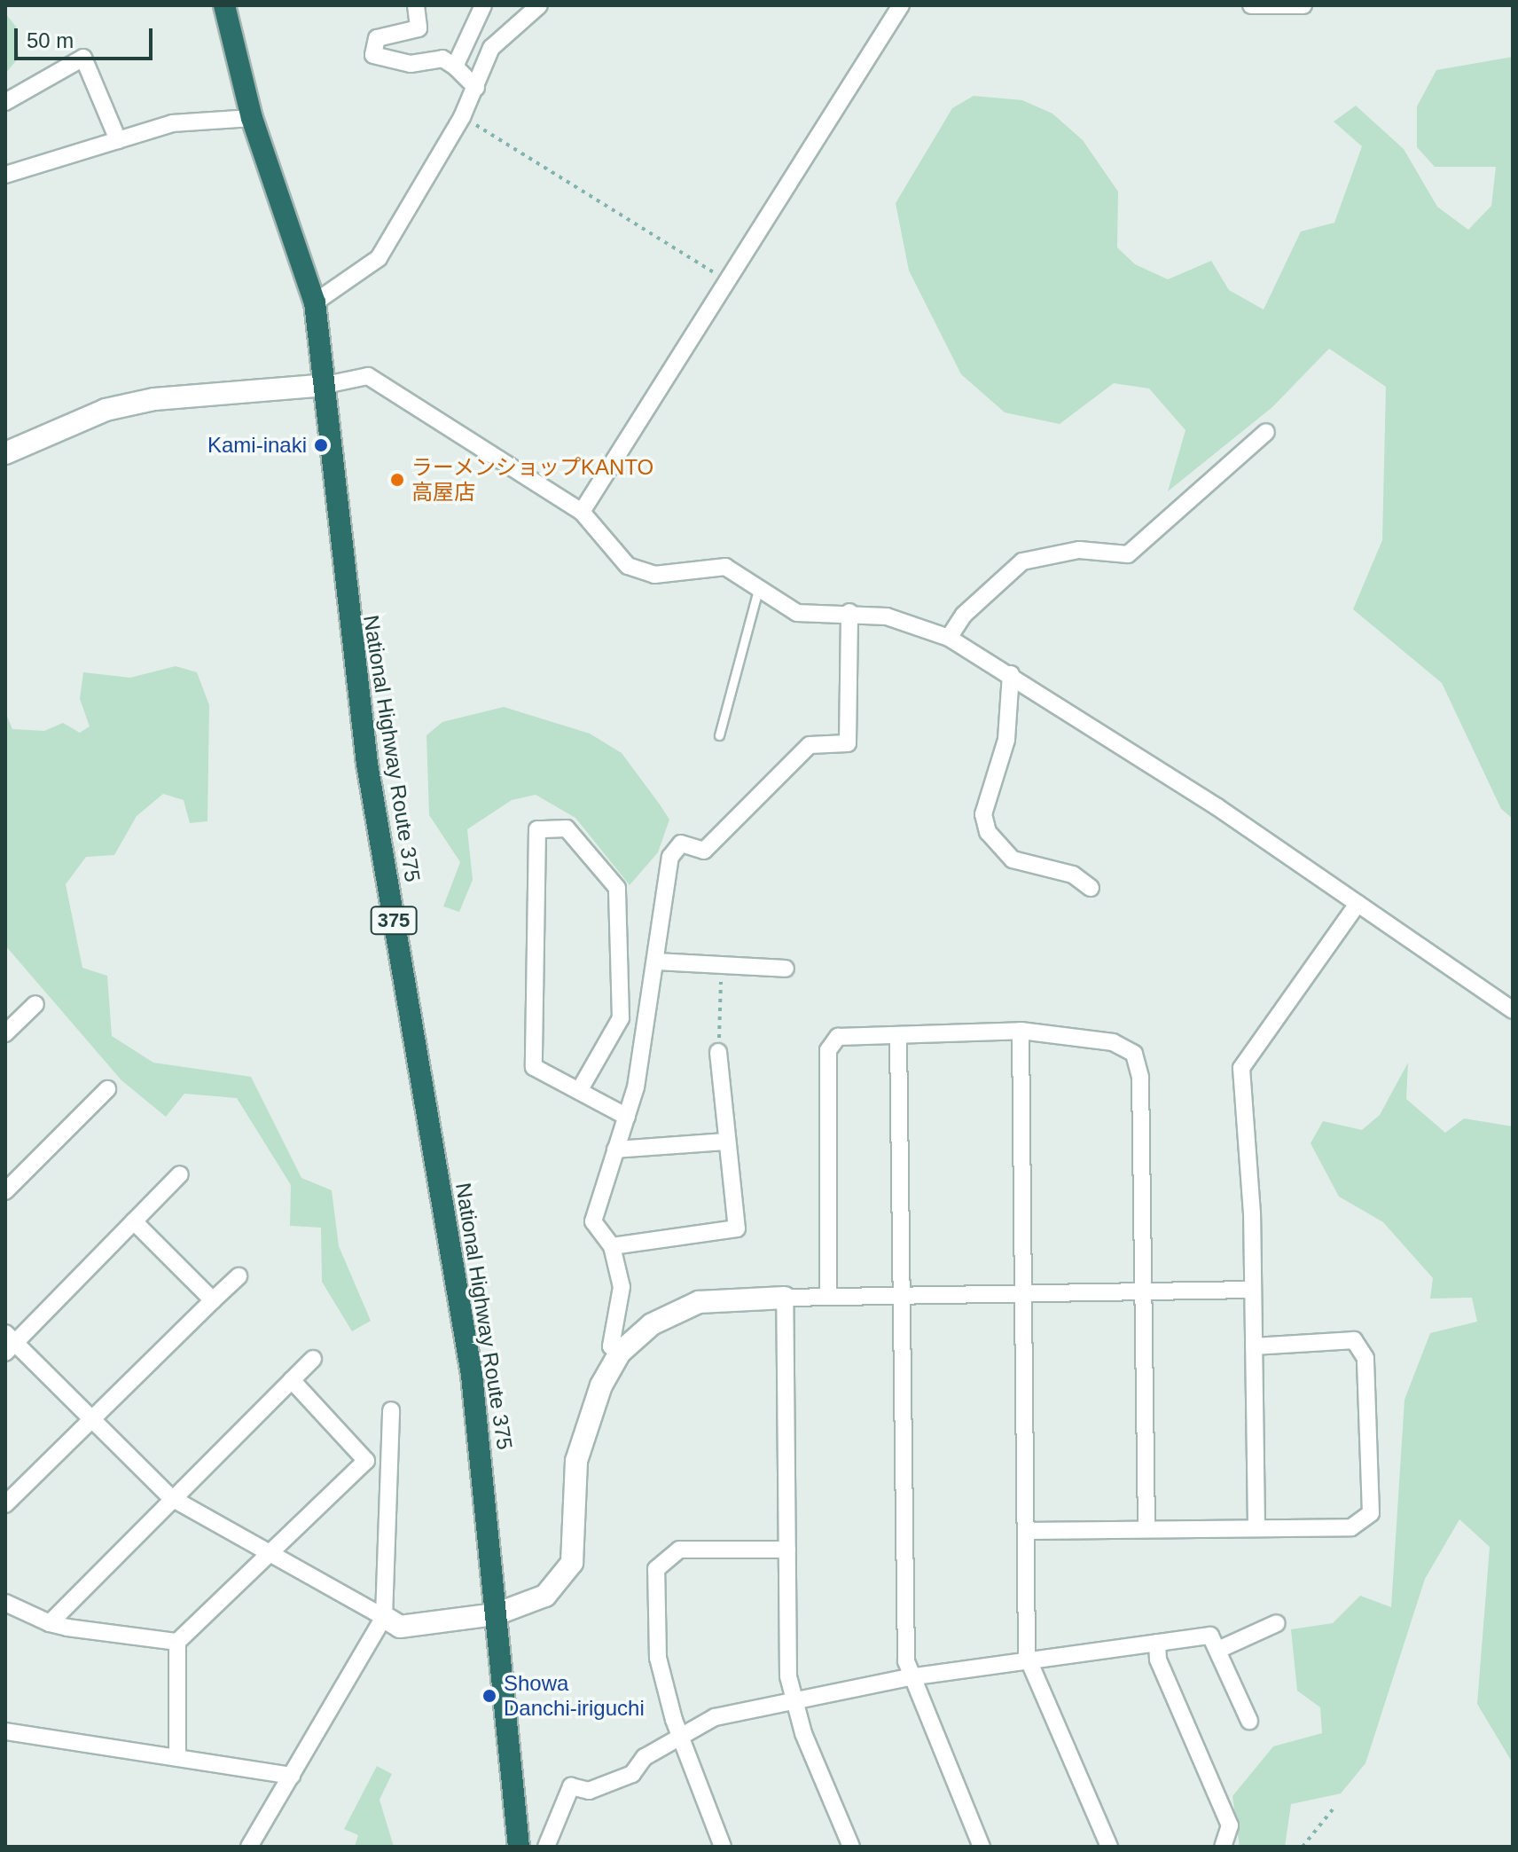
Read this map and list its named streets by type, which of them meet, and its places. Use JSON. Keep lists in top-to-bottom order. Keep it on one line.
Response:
{"streets":{"highway":["National Highway Route 375","375"]},"places":["Kami-inaki","ラーメンショップKANTO 高屋店","Showa Danchi-iriguchi"],"scale_bar":"50 m"}
